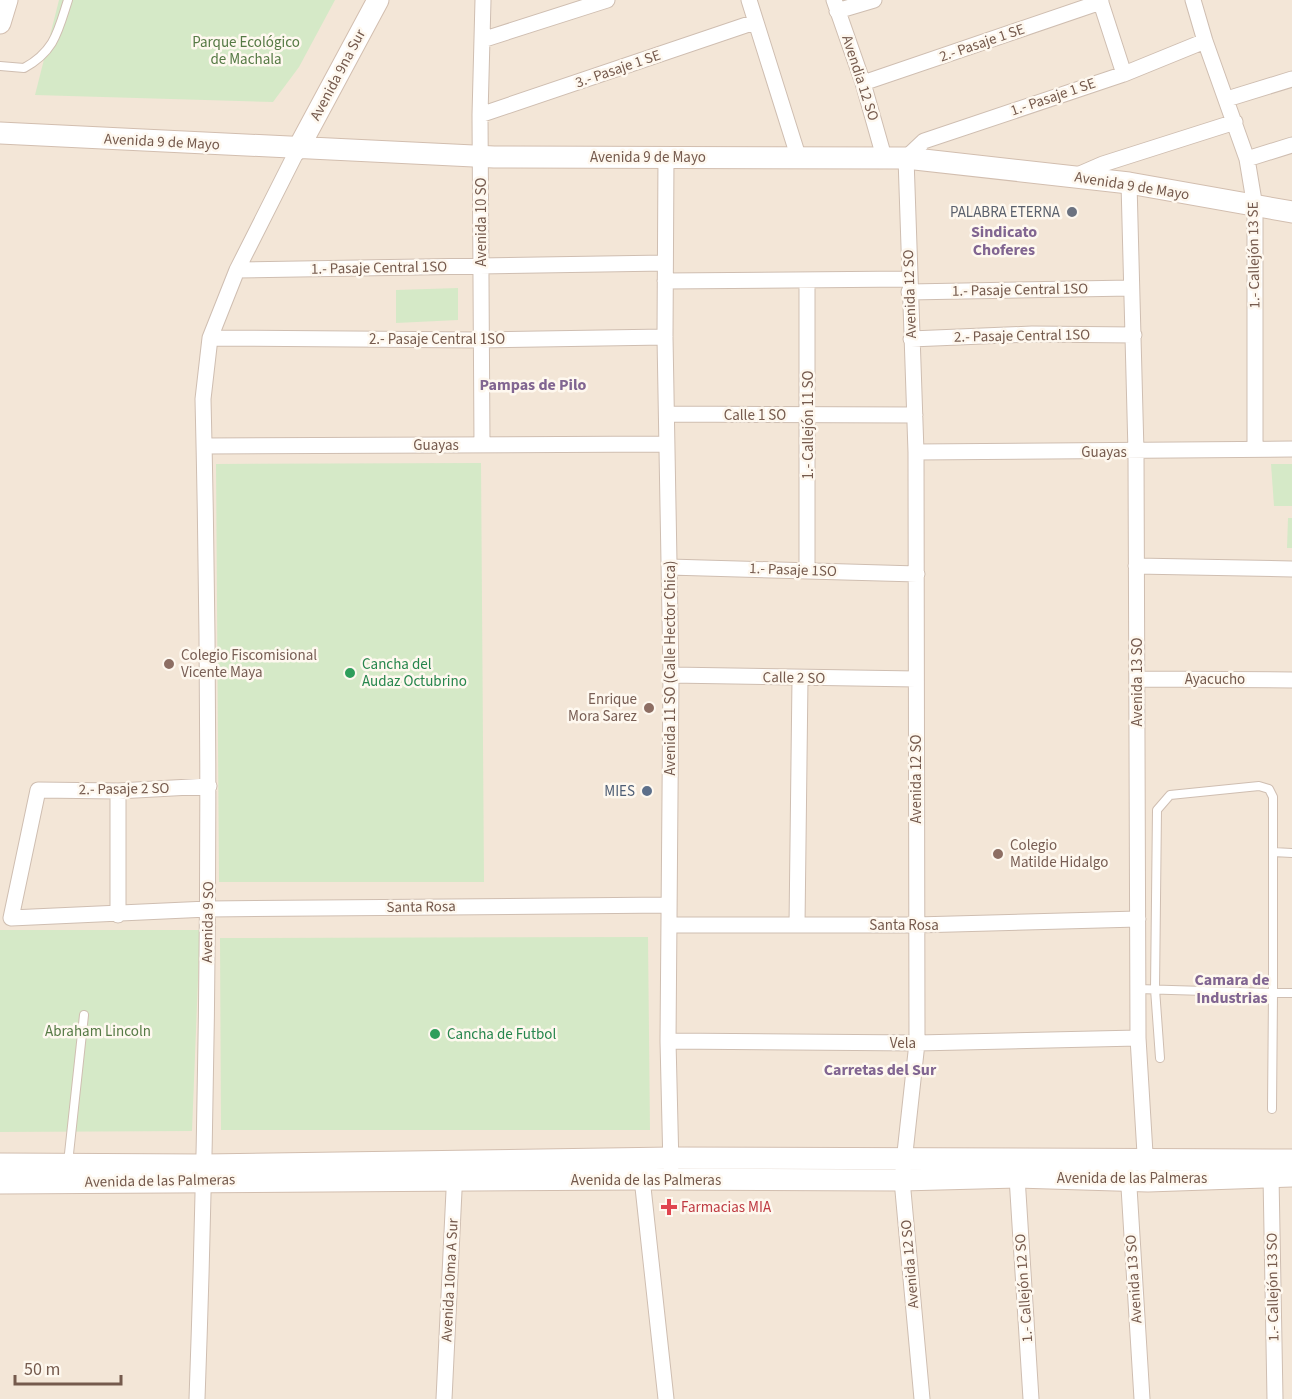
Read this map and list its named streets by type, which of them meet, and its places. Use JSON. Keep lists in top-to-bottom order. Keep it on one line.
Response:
{"streets":{"street":["2.- Pasaje 1 SE","3.- Pasaje 1 SE","Avenida 9na Sur","Avendia 12 SO","1.- Pasaje 1 SE","Avenida 9 de Mayo","Avenida 10 SO","1.- Callejón 13 SE","1.- Pasaje Central 1SO","Avenida 12 SO","2.- Pasaje Central 1SO","Calle 1 SO","1.- Callejón 11 SO","Guayas","1.- Pasaje 1SO","Avenida 11 SO (Calle Hector Chica)","Calle 2 SO","Ayacucho","Avenida 13 SO","2.- Pasaje 2 SO","Santa Rosa","Avenida 9 SO","Vela","Avenida de las Palmeras","Avenida 10ma A Sur","1.- Callejón 13 SO","1.- Callejón 12 SO"]},"crossings":[["2.- Pasaje 1 SE","Avendia 12 SO"],["3.- Pasaje 1 SE","Avenida 10 SO"],["Avenida 9na Sur","Avenida 9 de Mayo"],["Avenida 9na Sur","Avenida 9 SO"],["Avendia 12 SO","Avenida 9 de Mayo"],["1.- Pasaje 1 SE","Avenida 9 de Mayo"],["1.- Pasaje 1 SE","1.- Callejón 13 SE"],["1.- Pasaje 1 SE","Avenida 12 SO"],["Avenida 9 de Mayo","Avenida 10 SO"],["Avenida 9 de Mayo","1.- Callejón 13 SE"],["Avenida 9 de Mayo","Avenida 12 SO"],["Avenida 9 de Mayo","Avenida 11 SO (Calle Hector Chica)"],["Avenida 9 de Mayo","Avenida 13 SO"],["Avenida 9 de Mayo","Avenida 9 SO"],["Avenida 10 SO","1.- Pasaje Central 1SO"],["Avenida 10 SO","2.- Pasaje Central 1SO"],["Avenida 10 SO","Guayas"],["1.- Callejón 13 SE","Guayas"],["1.- Pasaje Central 1SO","Avenida 12 SO"],["1.- Pasaje Central 1SO","1.- Callejón 11 SO"],["1.- Pasaje Central 1SO","Avenida 11 SO (Calle Hector Chica)"],["1.- Pasaje Central 1SO","Avenida 13 SO"],["1.- Pasaje Central 1SO","Avenida 9 SO"],["Avenida 12 SO","2.- Pasaje Central 1SO"],["Avenida 12 SO","Calle 1 SO"],["Avenida 12 SO","Guayas"],["Avenida 12 SO","1.- Pasaje 1SO"],["Avenida 12 SO","Calle 2 SO"],["Avenida 12 SO","Santa Rosa"],["Avenida 12 SO","Vela"],["Avenida 12 SO","Avenida de las Palmeras"],["2.- Pasaje Central 1SO","Avenida 11 SO (Calle Hector Chica)"],["2.- Pasaje Central 1SO","Avenida 13 SO"],["2.- Pasaje Central 1SO","Avenida 9 SO"],["Calle 1 SO","1.- Callejón 11 SO"],["Calle 1 SO","Avenida 11 SO (Calle Hector Chica)"],["1.- Callejón 11 SO","1.- Pasaje 1SO"],["Guayas","Avenida 11 SO (Calle Hector Chica)"],["Guayas","Avenida 13 SO"],["Guayas","Avenida 9 SO"],["1.- Pasaje 1SO","Avenida 11 SO (Calle Hector Chica)"],["Avenida 11 SO (Calle Hector Chica)","Calle 2 SO"],["Avenida 11 SO (Calle Hector Chica)","Santa Rosa"],["Avenida 11 SO (Calle Hector Chica)","Vela"],["Avenida 11 SO (Calle Hector Chica)","Avenida de las Palmeras"],["Ayacucho","Avenida 13 SO"],["Avenida 13 SO","Santa Rosa"],["Avenida 13 SO","Vela"],["Avenida 13 SO","Avenida de las Palmeras"],["2.- Pasaje 2 SO","Santa Rosa"],["2.- Pasaje 2 SO","Avenida 9 SO"],["Santa Rosa","Avenida 9 SO"],["Avenida 9 SO","Avenida de las Palmeras"],["Avenida de las Palmeras","Avenida 10ma A Sur"],["Avenida de las Palmeras","1.- Callejón 13 SO"],["Avenida de las Palmeras","1.- Callejón 12 SO"]],"districts":["Sindicato Choferes","Pampas de Pilo","Camara de Industrias","Carretas del Sur"],"parks":["Parque Ecológico de Machala","Abraham Lincoln"],"places":{"other":["PALABRA ETERNA","Colegio Fiscomisional Vicente Maya","Cancha del Audaz Octubrino","Enrique Mora Sarez","MIES","Colegio Matilde Hidalgo","Cancha de Futbol"],"health":["Farmacias MIA"]},"scale_bar":"50 m"}
